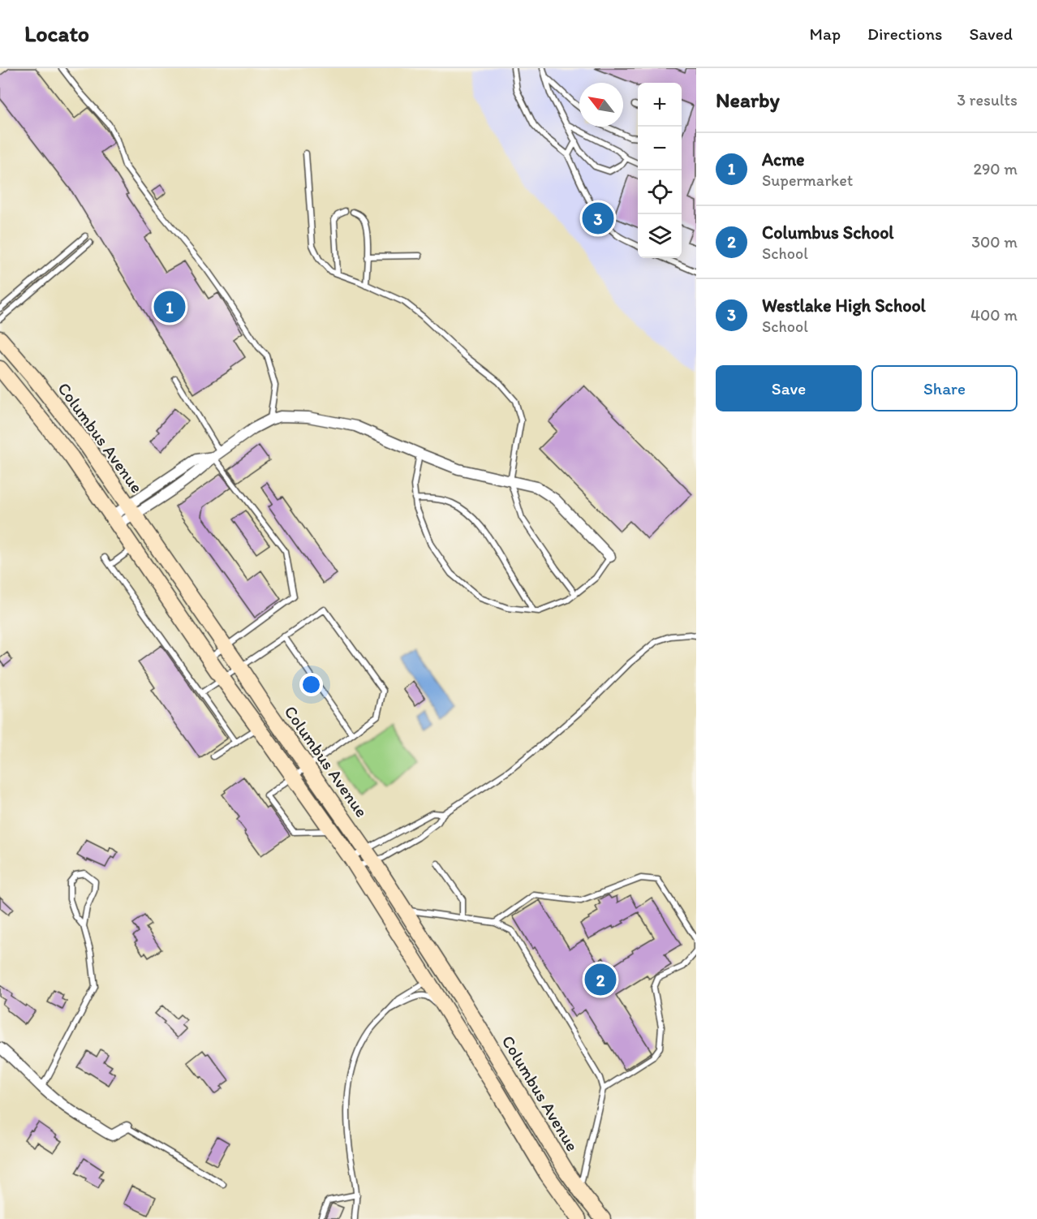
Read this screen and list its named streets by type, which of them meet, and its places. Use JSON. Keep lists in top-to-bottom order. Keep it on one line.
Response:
{"streets":{"street":["Columbus Avenue"]},"north":"top left","page":{"header":"Locato","nav":["Map","Directions","Saved"],"heading":["Nearby","3 results"],"map_buttons":["+","−"],"list":[{"mark":"1","name":"Acme","note":"Supermarket","value":"290 m"},{"mark":"2","name":"Columbus School","note":"School","value":"300 m"},{"mark":"3","name":"Westlake High School","note":"School","value":"400 m"}],"pins":["3","1","2"],"buttons":["Save","Share"]}}
